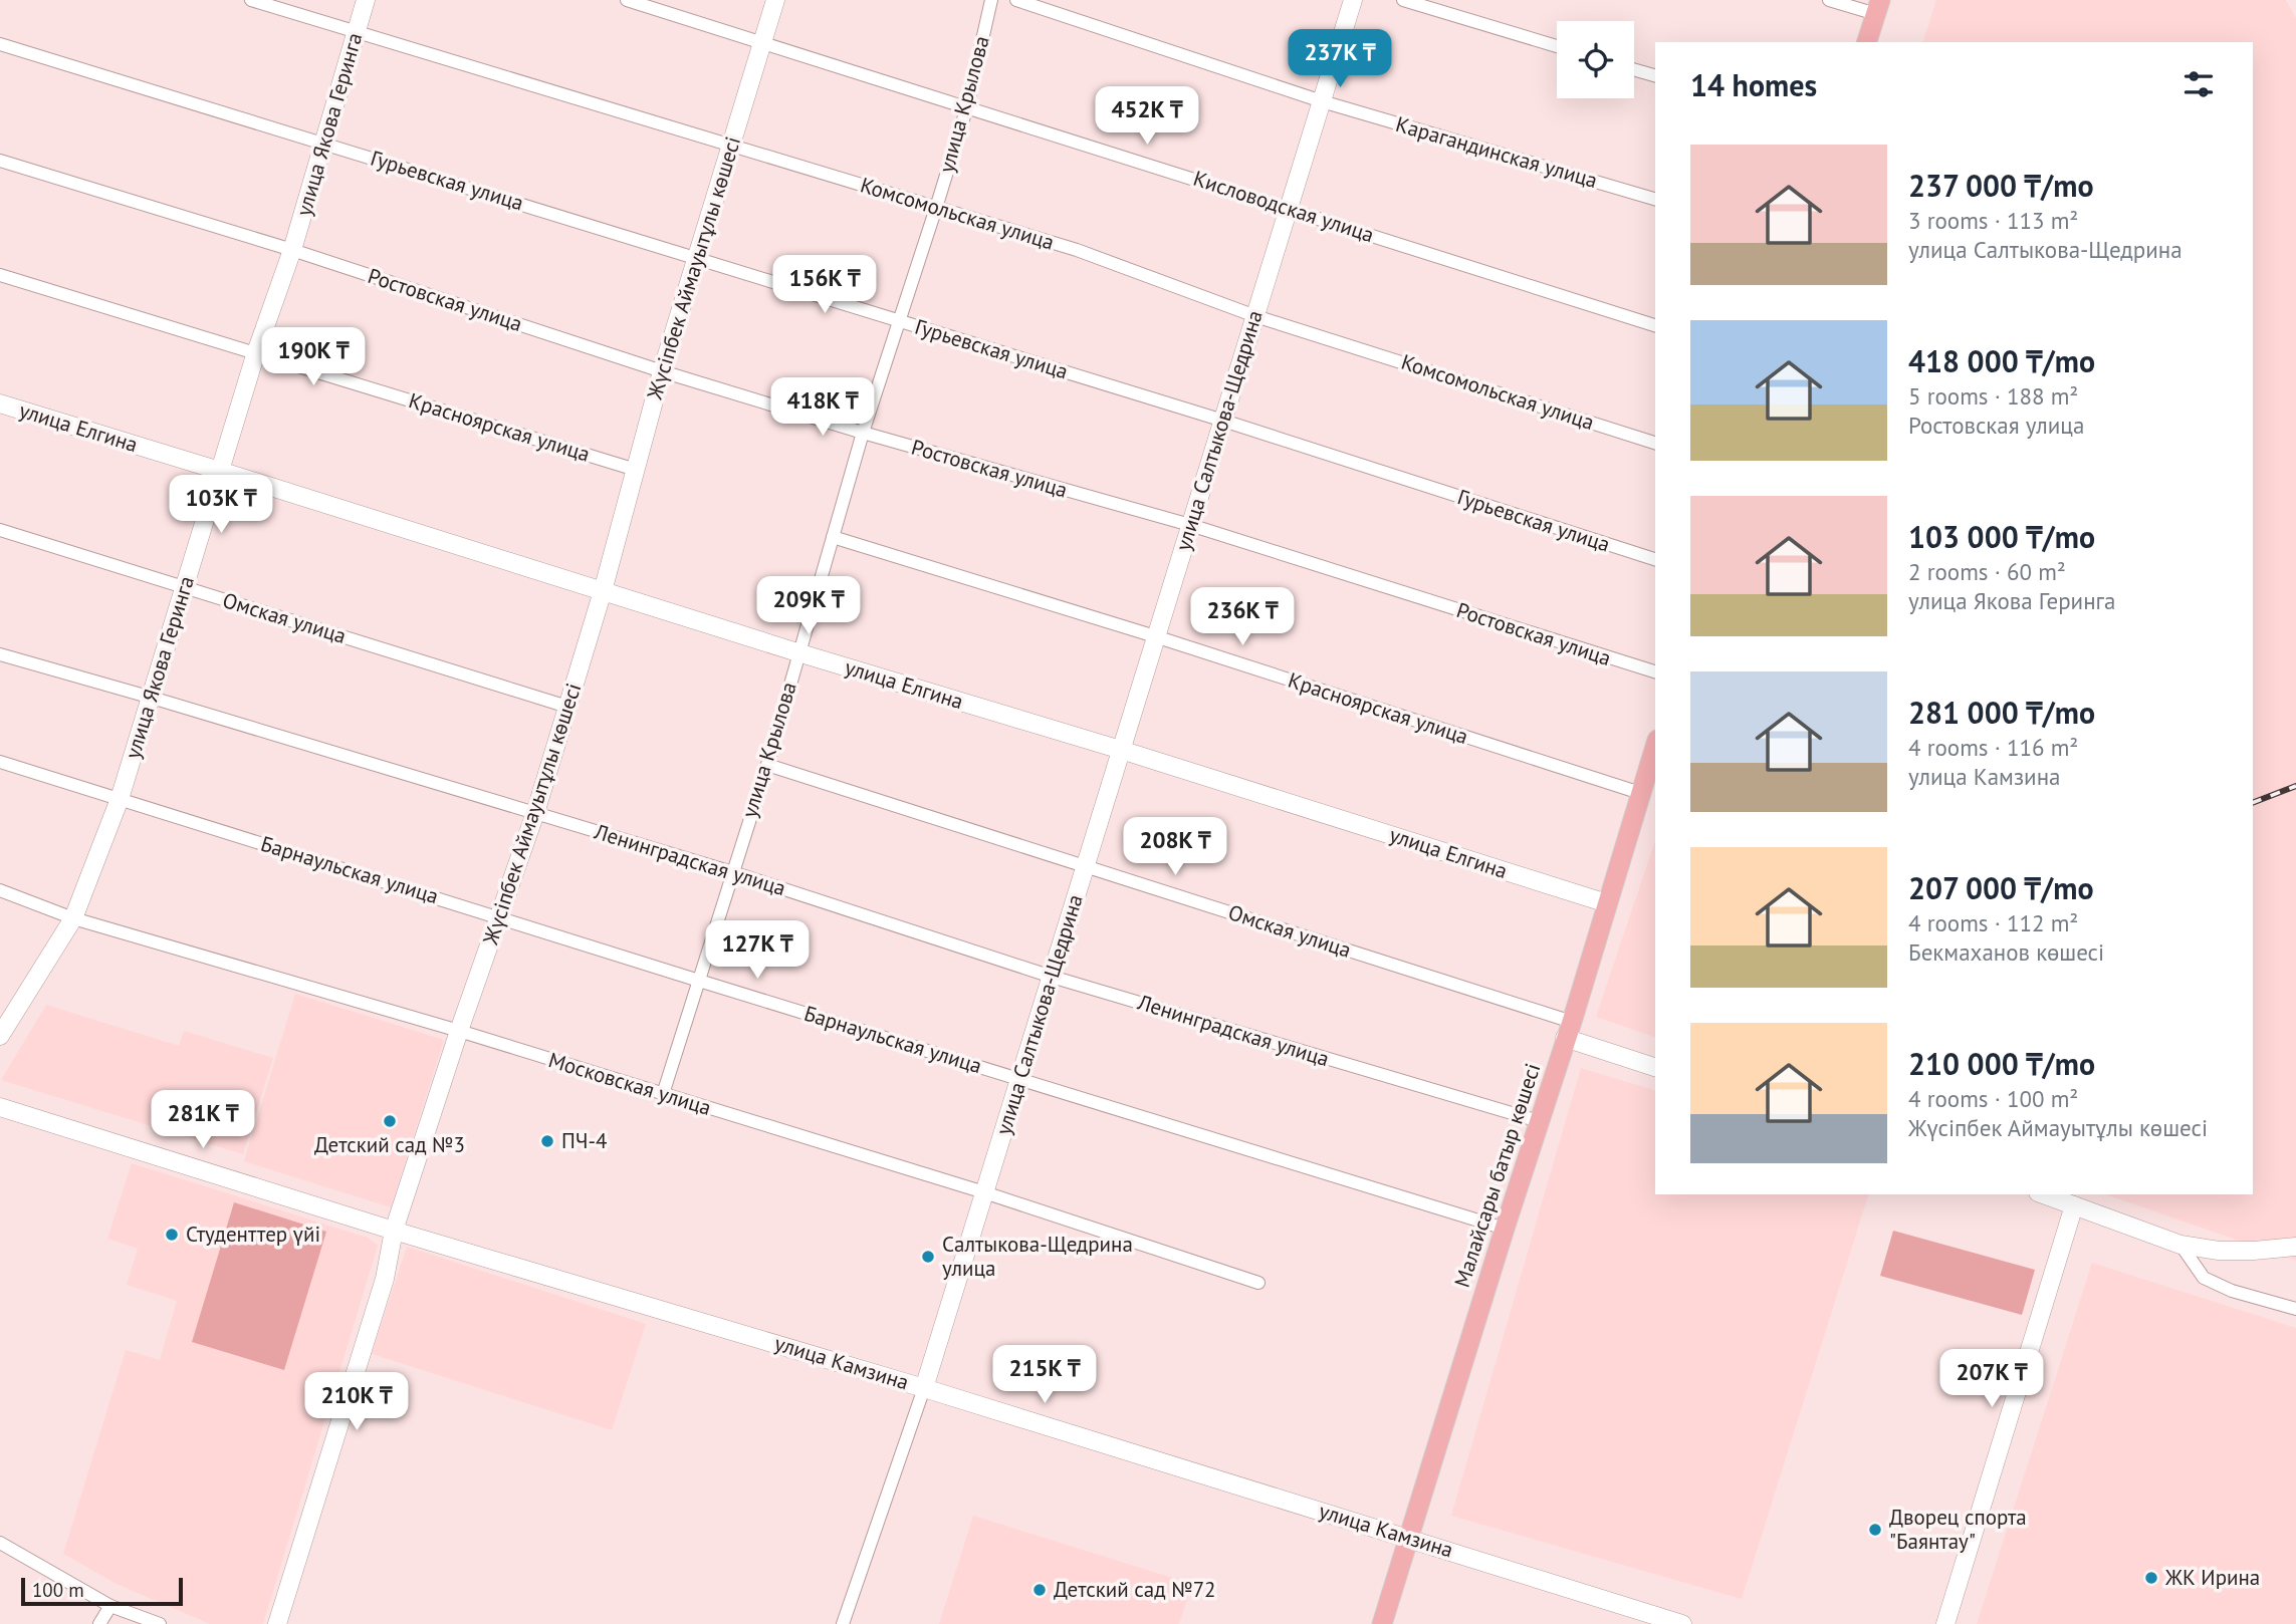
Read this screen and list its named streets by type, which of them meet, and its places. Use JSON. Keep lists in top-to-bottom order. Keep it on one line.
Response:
{"streets":{"main road":["Малайсары батыр көшесі"],"street":["улица Крылова","улица Якова Геринга","Карагандинская улица","Гурьевская улица","Кисловодская улица","Комсомольская улица","Жүсіпбек Аймауытұлы көшесі","Ростовская улица","улица Елгина","Красноярская улица","улица Салтыкова-Щедрина","Омская улица","Ленинградская улица","Барнаульская улица","Московская улица","улица Камзина"]},"crossings":[["улица Крылова","Гурьевская улица"],["улица Крылова","Кисловодская улица"],["улица Крылова","Комсомольская улица"],["улица Крылова","Ростовская улица"],["улица Крылова","улица Елгина"],["улица Крылова","Красноярская улица"],["улица Крылова","Омская улица"],["улица Крылова","Ленинградская улица"],["улица Крылова","Барнаульская улица"],["улица Крылова","Московская улица"],["улица Якова Геринга","Гурьевская улица"],["улица Якова Геринга","Комсомольская улица"],["улица Якова Геринга","Ростовская улица"],["улица Якова Геринга","улица Елгина"],["улица Якова Геринга","Красноярская улица"],["улица Якова Геринга","Омская улица"],["улица Якова Геринга","Ленинградская улица"],["улица Якова Геринга","Барнаульская улица"],["улица Якова Геринга","Московская улица"],["Карагандинская улица","улица Салтыкова-Щедрина"],["Гурьевская улица","Жүсіпбек Аймауытұлы көшесі"],["Гурьевская улица","улица Салтыкова-Щедрина"],["Кисловодская улица","Жүсіпбек Аймауытұлы көшесі"],["Кисловодская улица","улица Салтыкова-Щедрина"],["Комсомольская улица","Жүсіпбек Аймауытұлы көшесі"],["Комсомольская улица","улица Салтыкова-Щедрина"],["Жүсіпбек Аймауытұлы көшесі","Ростовская улица"],["Жүсіпбек Аймауытұлы көшесі","улица Елгина"],["Жүсіпбек Аймауытұлы көшесі","Красноярская улица"],["Жүсіпбек Аймауытұлы көшесі","Омская улица"],["Жүсіпбек Аймауытұлы көшесі","Ленинградская улица"],["Жүсіпбек Аймауытұлы көшесі","Барнаульская улица"],["Жүсіпбек Аймауытұлы көшесі","Московская улица"],["Жүсіпбек Аймауытұлы көшесі","улица Камзина"],["Ростовская улица","улица Салтыкова-Щедрина"],["улица Елгина","улица Салтыкова-Щедрина"],["улица Елгина","Малайсары батыр көшесі"],["Красноярская улица","улица Салтыкова-Щедрина"],["Красноярская улица","Малайсары батыр көшесі"],["улица Салтыкова-Щедрина","Омская улица"],["улица Салтыкова-Щедрина","Ленинградская улица"],["улица Салтыкова-Щедрина","Барнаульская улица"],["улица Салтыкова-Щедрина","Московская улица"],["улица Салтыкова-Щедрина","улица Камзина"],["Омская улица","Малайсары батыр көшесі"],["Ленинградская улица","Малайсары батыр көшесі"],["Барнаульская улица","Малайсары батыр көшесі"],["Малайсары батыр көшесі","улица Камзина"]],"places":["Детский сад №3","ПЧ-4","Студенттер үйі","Салтыкова-Щедрина улица","Дворец спорта \"Баянтау\"","ЖК Ирина","Детский сад №72"],"scale_bar":"100 m","page":{"price":["237K ₸","452K ₸","156K ₸","190K ₸","418K ₸","103K ₸","209K ₸","236K ₸","208K ₸","127K ₸","281K ₸","215K ₸","207K ₸","210K ₸"],"heading":"14 homes","list":[{"name":"237 000 ₸/mo","note":"3 rooms · 113 m² · улица Салтыкова-Щедрина"},{"name":"418 000 ₸/mo","note":"5 rooms · 188 m² · Ростовская улица"},{"name":"103 000 ₸/mo","note":"2 rooms · 60 m² · улица Якова Геринга"},{"name":"281 000 ₸/mo","note":"4 rooms · 116 m² · улица Камзина"},{"name":"207 000 ₸/mo","note":"4 rooms · 112 m² · Бекмаханов көшесі"},{"name":"210 000 ₸/mo","note":"4 rooms · 100 m² · Жүсіпбек Аймауытұлы көшесі"}],"scale":"100 m"}}
